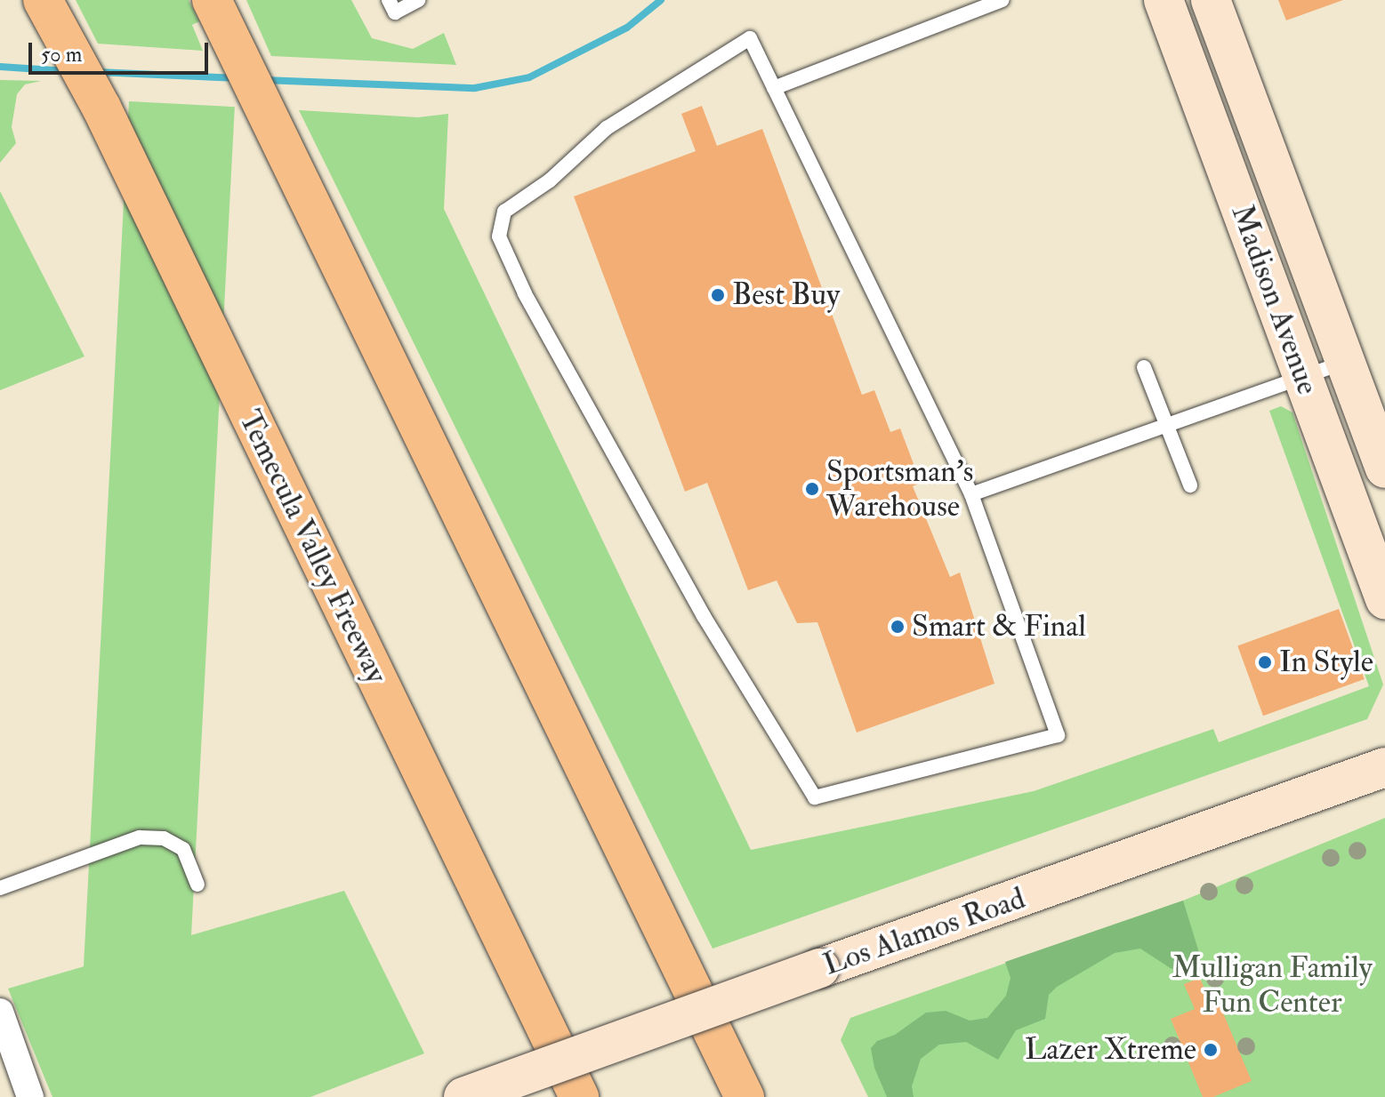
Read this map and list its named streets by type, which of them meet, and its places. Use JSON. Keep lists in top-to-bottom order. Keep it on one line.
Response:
{"streets":{"highway":["Temecula Valley Freeway"],"main road":["Madison Avenue","Los Alamos Road"]},"parks":["Mulligan Family Fun Center"],"places":["Best Buy","Sportsman's Warehouse","Smart & Final","In Style","Lazer Xtreme"],"scale_bar":"50 m"}
